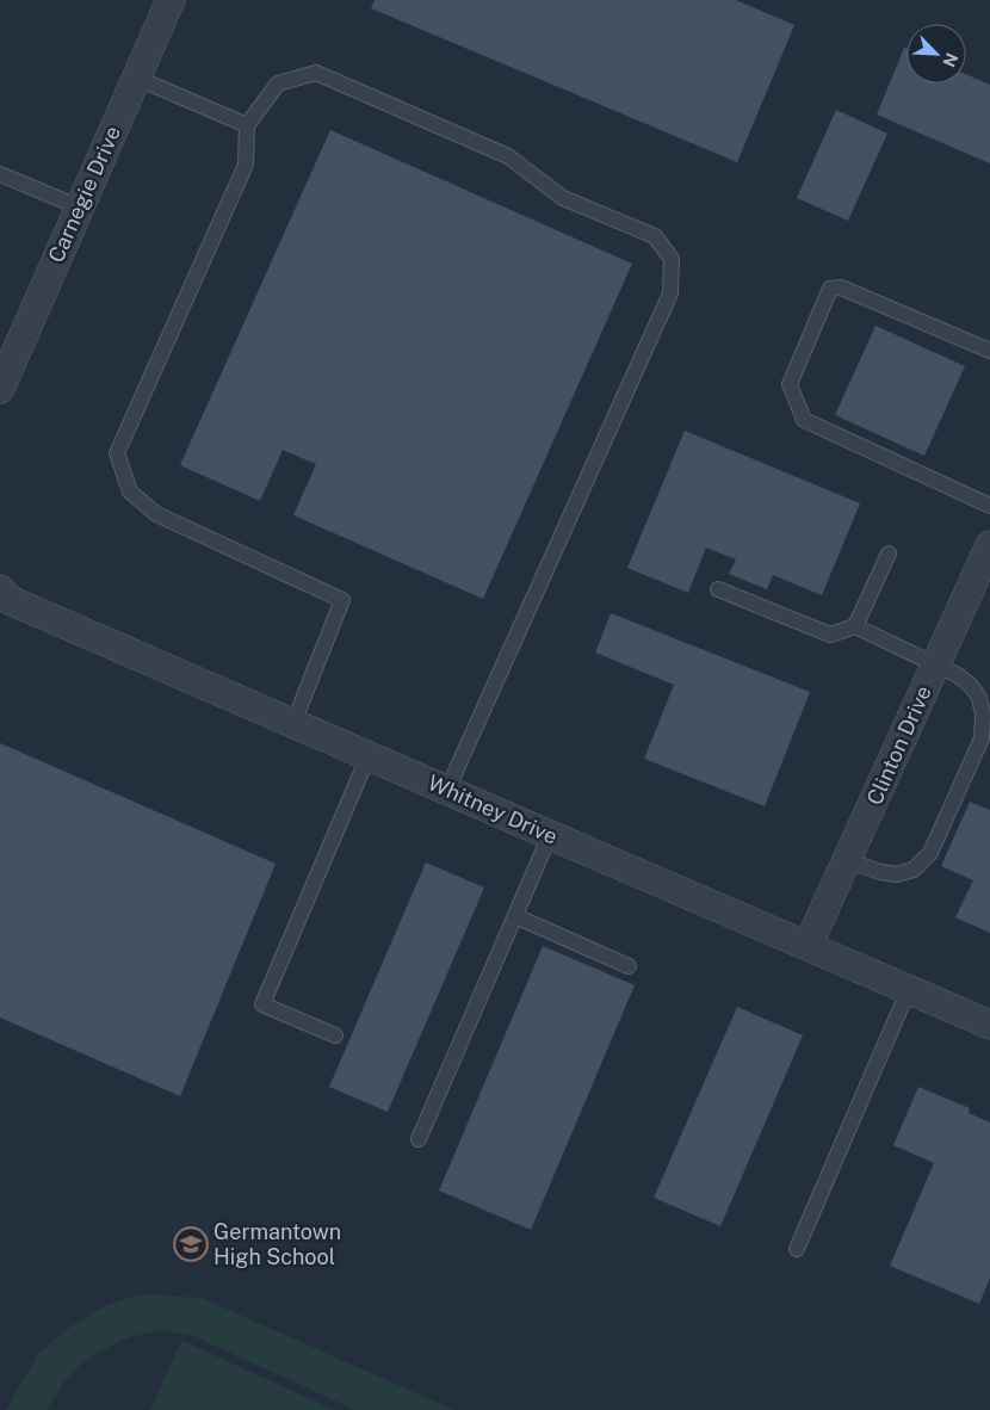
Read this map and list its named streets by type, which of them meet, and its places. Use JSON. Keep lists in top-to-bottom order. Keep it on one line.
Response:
{"streets":{"street":["Carnegie Drive","Clinton Drive","Whitney Drive"]},"crossings":[["Clinton Drive","Whitney Drive"]],"places":{"school or university":["Germantown High School"]},"north":"bottom right"}
